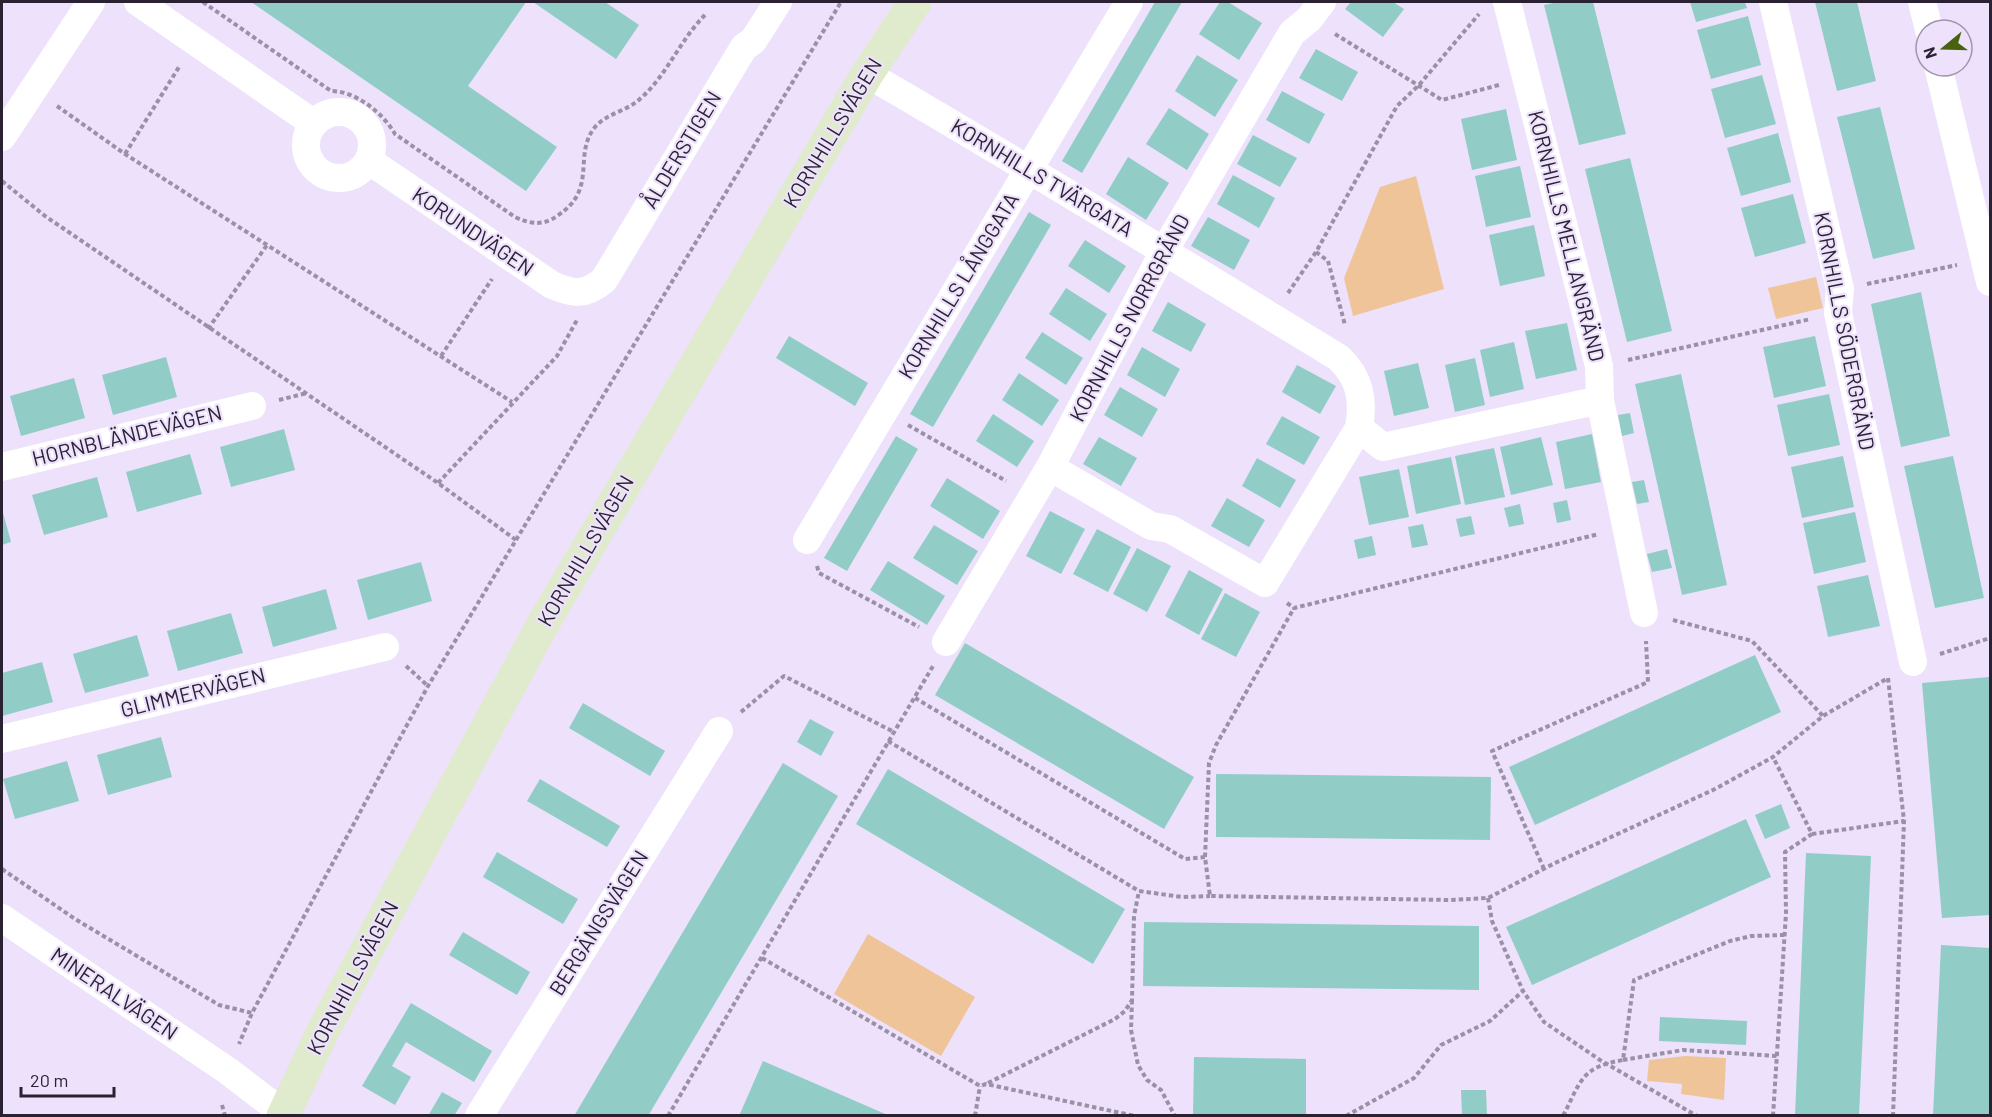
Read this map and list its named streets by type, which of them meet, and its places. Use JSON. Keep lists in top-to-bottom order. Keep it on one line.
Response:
{"streets":{"street":["KORNHILLSVÄGEN","ÅLDERSTIGEN","KORNHILLS TVÄRGATA","KORUNDVÄGEN","KORNHILLS MELLANGRÄND","KORNHILLS LÅNGGATA","KORNHILLS NORRGRÄND","KORNHILLS SÖDERGRÄND","HORNBLÄNDEVÄGEN","GLIMMERVÄGEN","BERGÄNGSVÄGEN","MINERALVÄGEN"]},"crossings":[["KORNHILLSVÄGEN","KORNHILLS TVÄRGATA"],["KORNHILLSVÄGEN","MINERALVÄGEN"],["ÅLDERSTIGEN","KORUNDVÄGEN"],["KORNHILLS TVÄRGATA","KORNHILLS LÅNGGATA"],["KORNHILLS TVÄRGATA","KORNHILLS NORRGRÄND"]],"scale_bar":"20 m","north":"left"}
